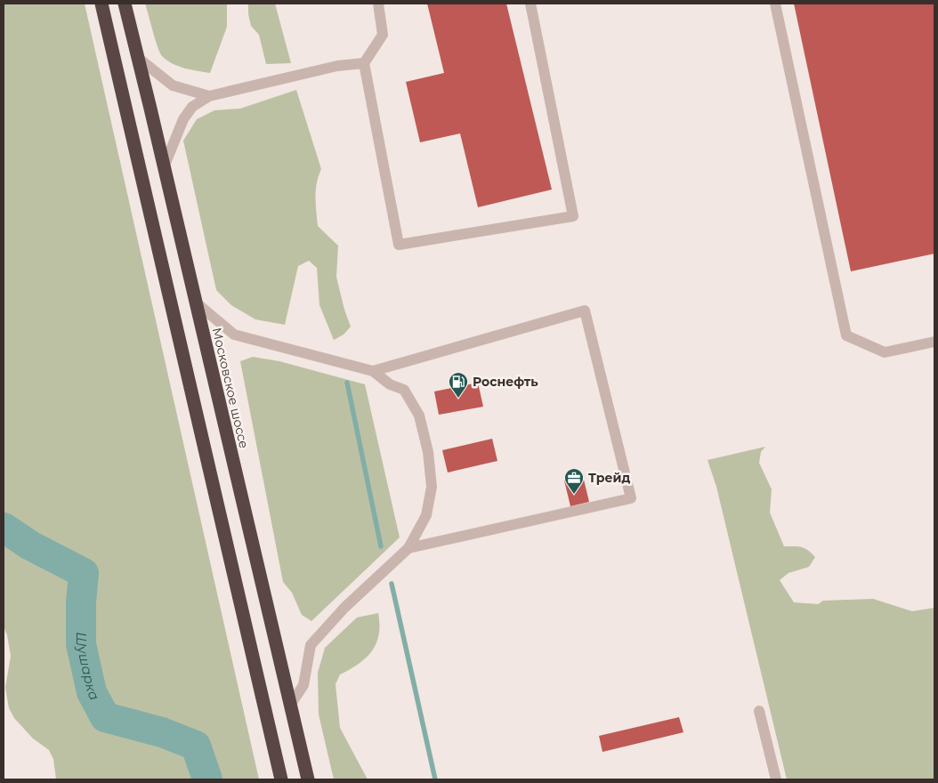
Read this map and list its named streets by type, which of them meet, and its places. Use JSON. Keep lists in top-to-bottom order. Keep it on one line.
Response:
{"streets":{"highway":["Московское шоссе"]},"water":["Шушарка"],"places":{"fuel station":["Роснефть"],"office":["Трейд"]}}
